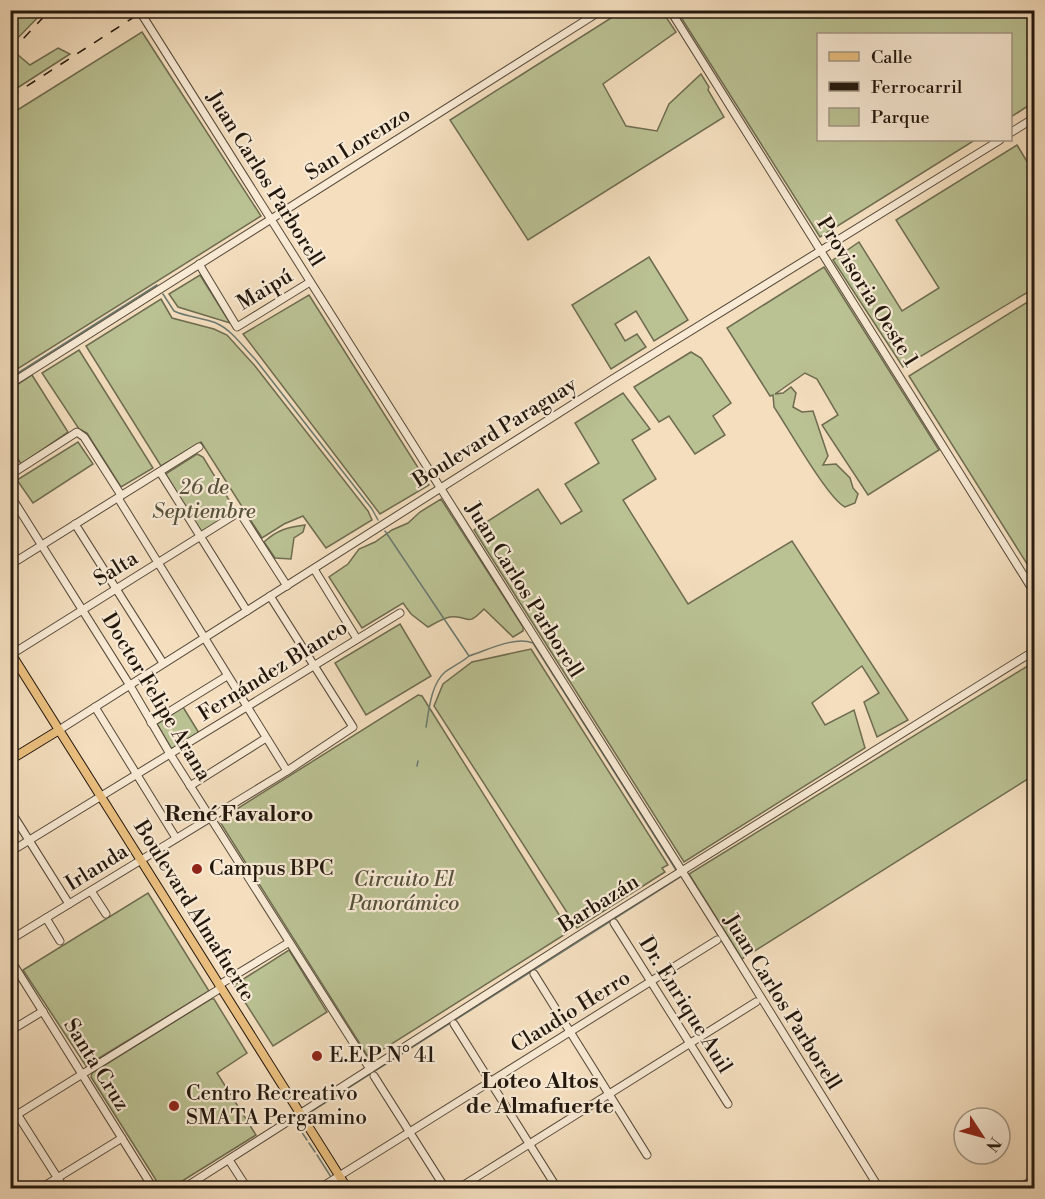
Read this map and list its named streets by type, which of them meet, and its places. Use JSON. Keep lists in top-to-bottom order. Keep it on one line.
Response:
{"streets":{"main road":["Boulevard Paraguay","Boulevard Almafuerte"],"street":["San Lorenzo","Juan Carlos Parborell","Maipú","Provisoria Oeste 1","Salta","Fernández Blanco","Doctor Felipe Arana","Irlanda","Barbazán","Dr. Enrique Auil","Claudio Herro","Santa Cruz"]},"crossings":[["San Lorenzo","Juan Carlos Parborell"],["San Lorenzo","Maipú"],["Juan Carlos Parborell","Maipú"],["Juan Carlos Parborell","Boulevard Paraguay"],["Juan Carlos Parborell","Barbazán"],["Provisoria Oeste 1","Boulevard Paraguay"],["Boulevard Paraguay","Salta"],["Boulevard Paraguay","Doctor Felipe Arana"],["Boulevard Paraguay","Boulevard Almafuerte"],["Salta","Doctor Felipe Arana"],["Salta","Boulevard Almafuerte"],["Fernández Blanco","Doctor Felipe Arana"],["Fernández Blanco","Irlanda"],["Fernández Blanco","Boulevard Almafuerte"],["Doctor Felipe Arana","Irlanda"],["Doctor Felipe Arana","Barbazán"],["Doctor Felipe Arana","Claudio Herro"],["Irlanda","Boulevard Almafuerte"],["Barbazán","Boulevard Almafuerte"],["Boulevard Almafuerte","Claudio Herro"],["Dr. Enrique Auil","Claudio Herro"]],"districts":["René Favaloro","Loteo Altos de Almafuerte"],"parks":["26 de Septiembre","Circuito El Panorámico"],"places":["Campus BPC","E.E.P N° 41","Centro Recreativo SMATA Pergamino"],"legend":["Calle","Ferrocarril","Parque"],"north":"bottom right"}
